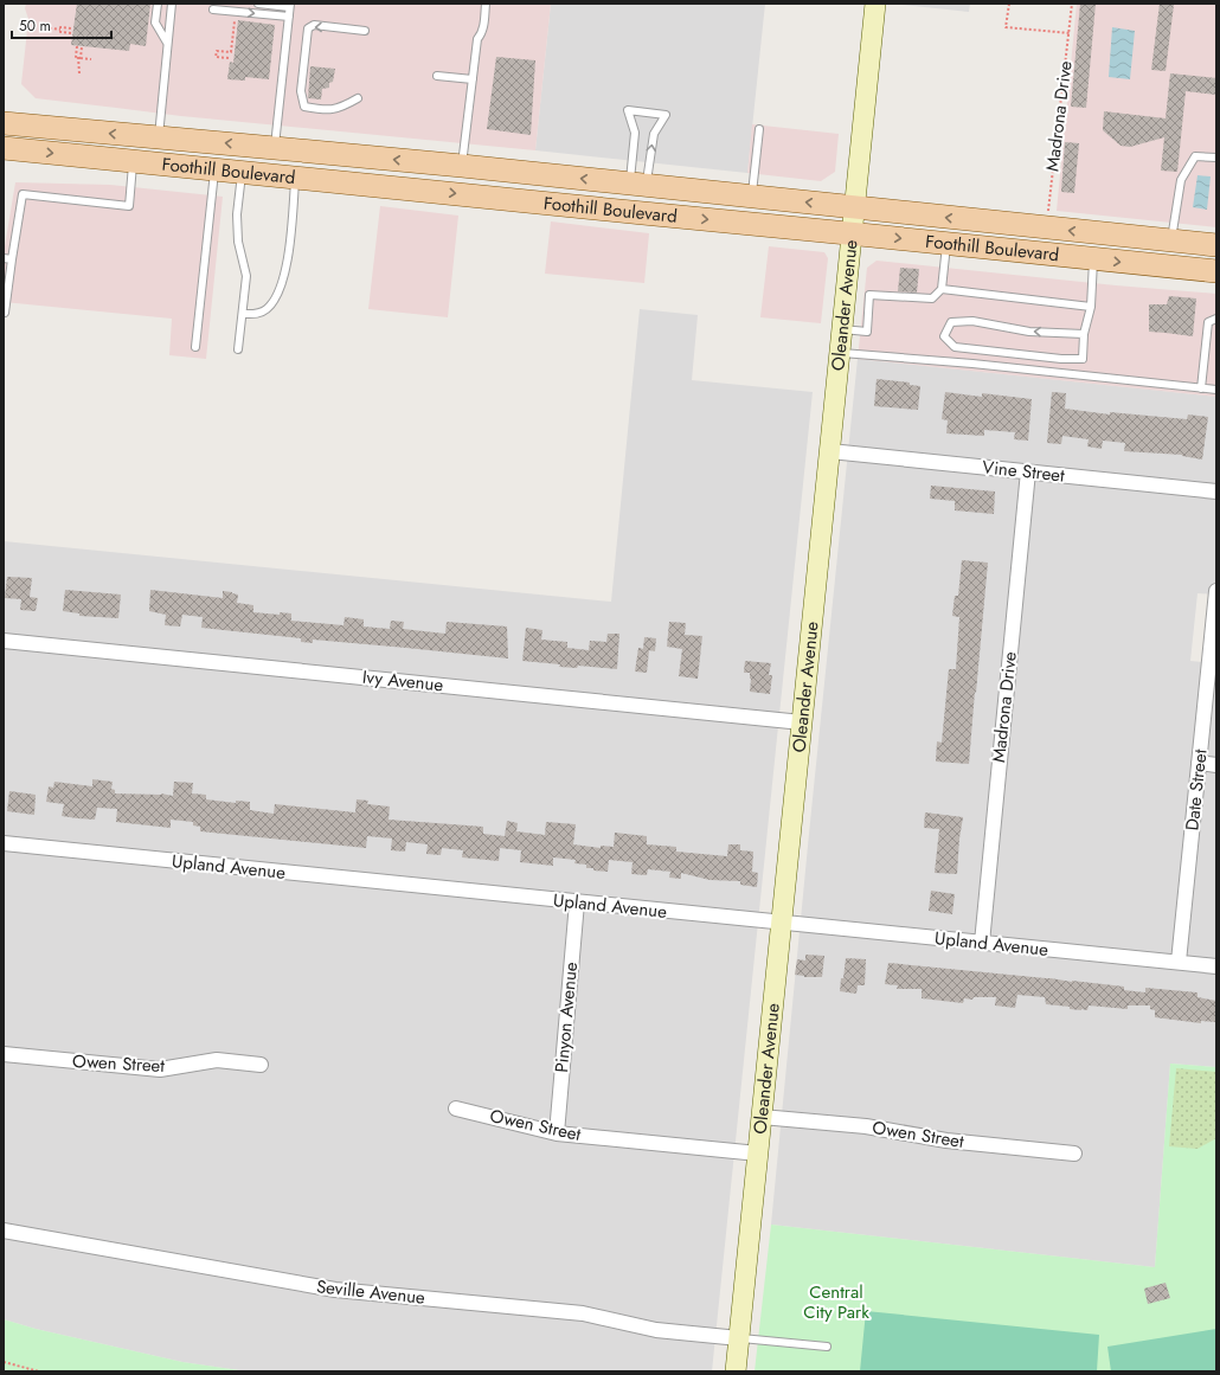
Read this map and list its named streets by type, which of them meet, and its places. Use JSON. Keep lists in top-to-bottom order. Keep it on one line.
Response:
{"streets":{"main road":["Foothill Boulevard"],"street":["Madrona Drive","Oleander Avenue","Vine Street","Ivy Avenue","Date Street","Upland Avenue","Pinyon Avenue","Owen Street","Seville Avenue"]},"crossings":[["Madrona Drive","Foothill Boulevard"],["Madrona Drive","Vine Street"],["Madrona Drive","Upland Avenue"],["Foothill Boulevard","Oleander Avenue"],["Oleander Avenue","Vine Street"],["Oleander Avenue","Ivy Avenue"],["Oleander Avenue","Upland Avenue"],["Oleander Avenue","Owen Street"],["Oleander Avenue","Seville Avenue"],["Date Street","Upland Avenue"],["Upland Avenue","Pinyon Avenue"],["Pinyon Avenue","Owen Street"]],"parks":["Central City Park"],"scale_bar":"50 m"}
